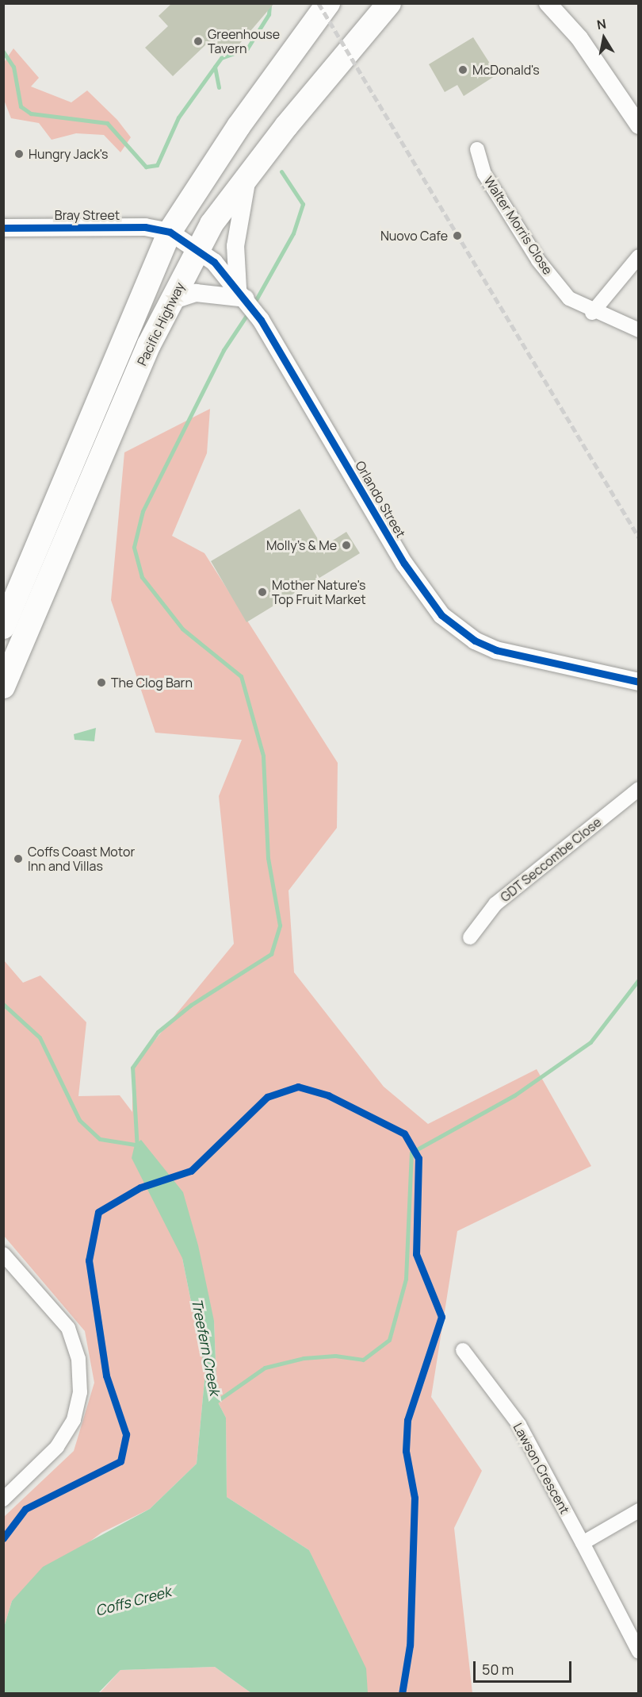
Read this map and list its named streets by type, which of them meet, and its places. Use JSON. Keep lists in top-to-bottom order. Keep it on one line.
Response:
{"streets":{"highway":["Pacific Highway"],"street":["Bray Street","Walter Morris Close","Orlando Street","GDT Seccombe Close","Lawson Crescent"]},"crossings":[["Bray Street","Pacific Highway"],["Bray Street","Orlando Street"],["Pacific Highway","Orlando Street"]],"water":["Treefern Creek","Coffs Creek"],"places":["Greenhouse Tavern","McDonald's","Hungry Jack's","Nuovo Cafe","Molly's & Me","Mother Nature's Top Fruit Market","The Clog Barn","Coffs Coast Motor Inn and Villas"],"scale_bar":"50 m","north":"top"}
